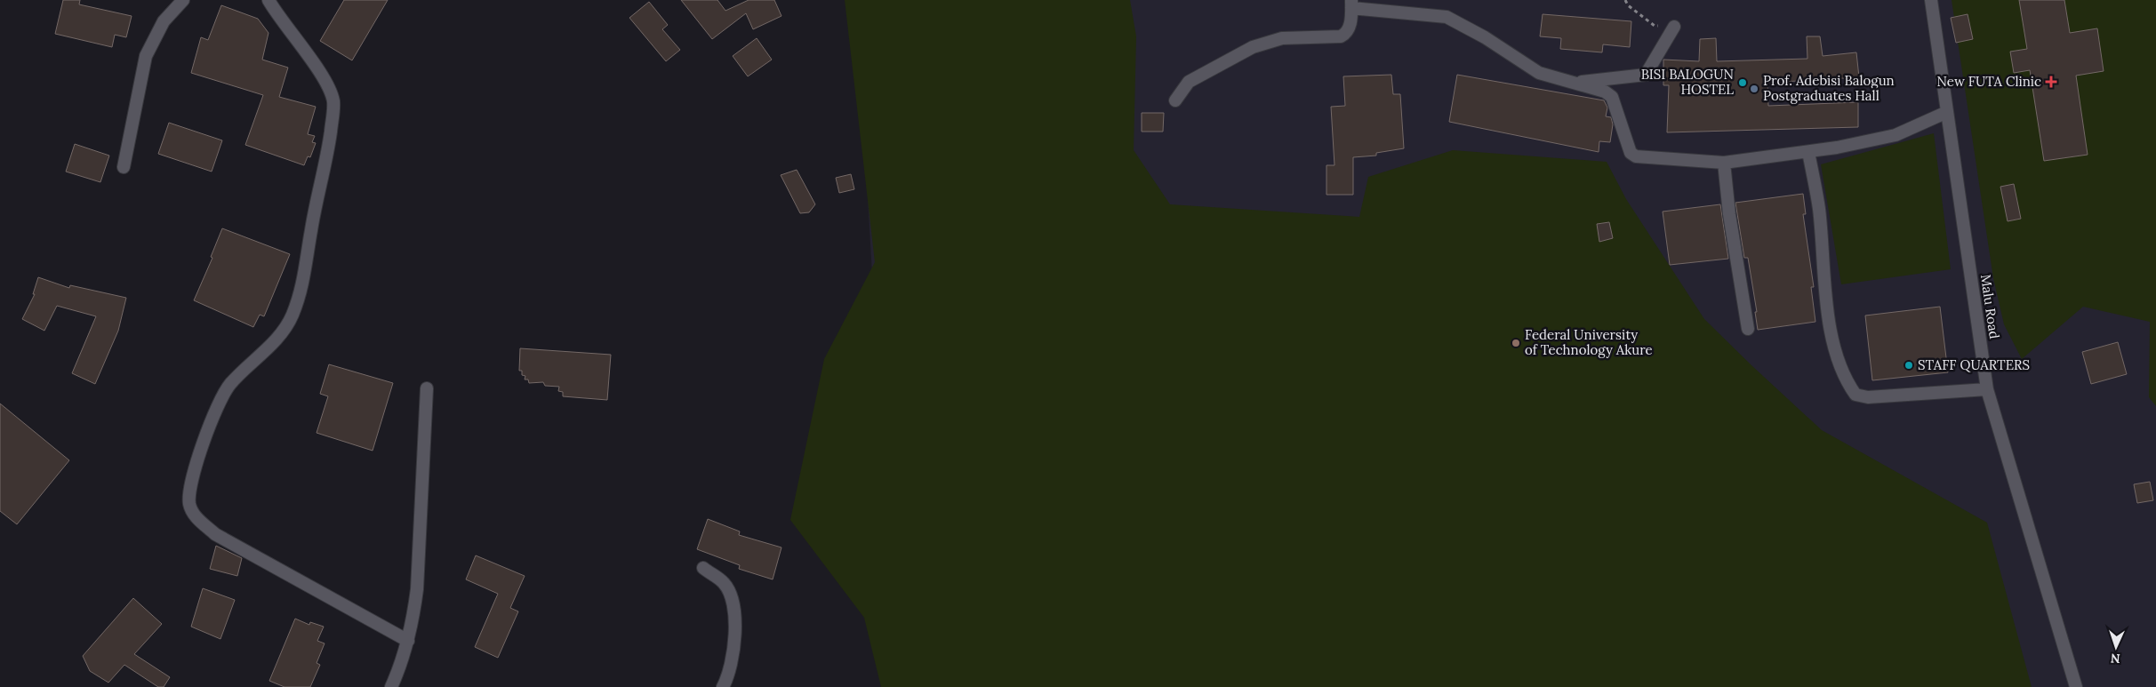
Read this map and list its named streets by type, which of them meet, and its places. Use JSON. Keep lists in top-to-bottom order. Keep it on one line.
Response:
{"streets":{"street":["Malu Road"]},"places":{"health":["New FUTA Clinic"],"other":["BISI BALOGUN HOSTEL","Prof. Adebisi Balogun Postgraduates Hall","Federal University of Technology Akure","STAFF QUARTERS"]},"north":"bottom"}
